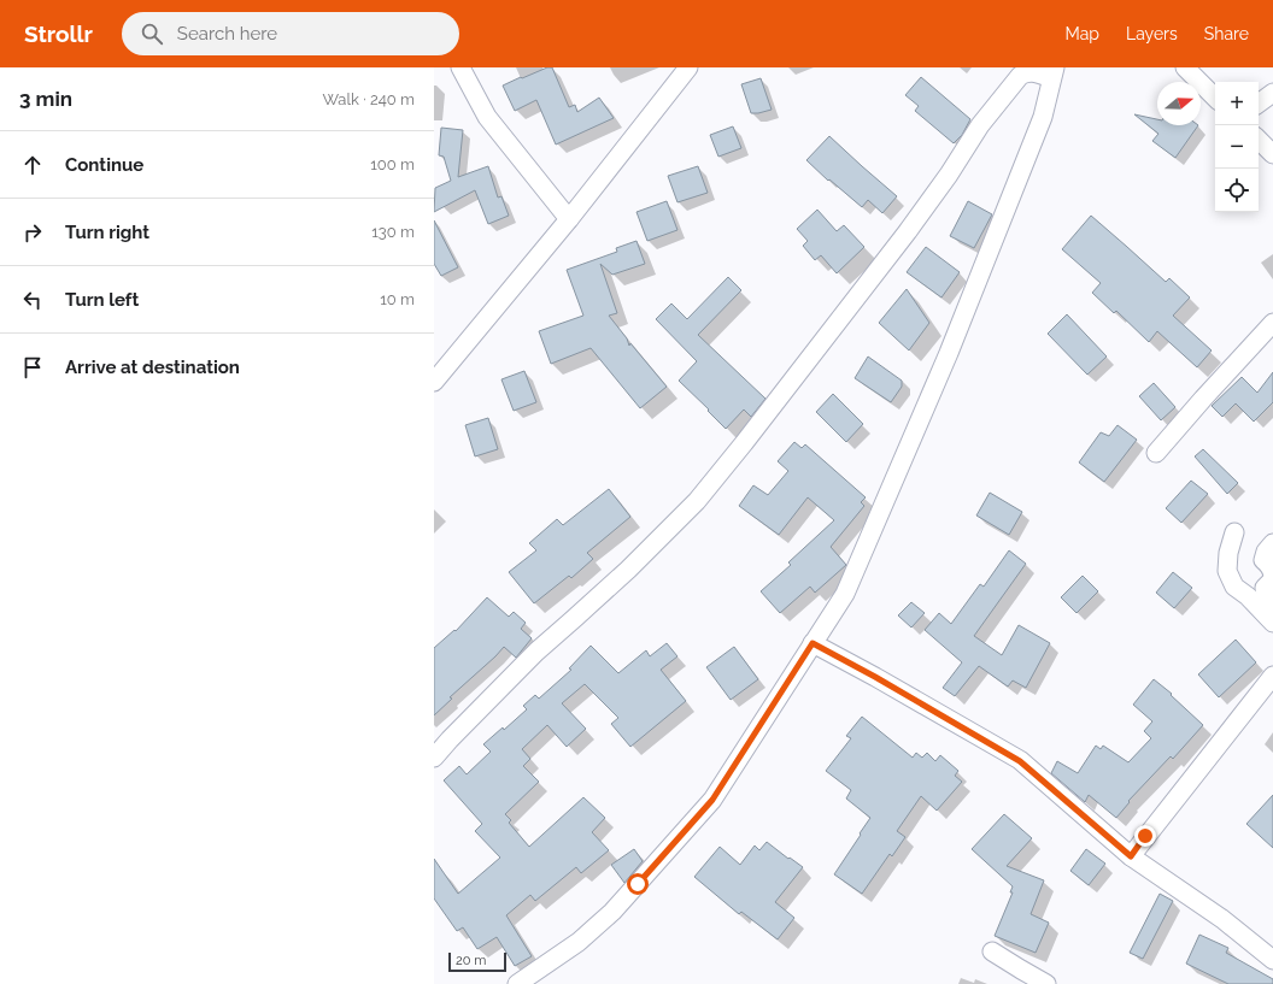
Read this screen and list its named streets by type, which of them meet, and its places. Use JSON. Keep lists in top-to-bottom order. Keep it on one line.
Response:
{"scale_bar":"20 m","north":"right","page":{"header":"Strollr","search":"Search here","nav":["Map","Layers","Share"],"heading":["3 min","Walk · 240 m"],"map_buttons":["+","−"],"list":[["Continue","100 m"],["Turn right","130 m"],["Turn left","10 m"],"Arrive at destination"],"scale":"20 m"}}
